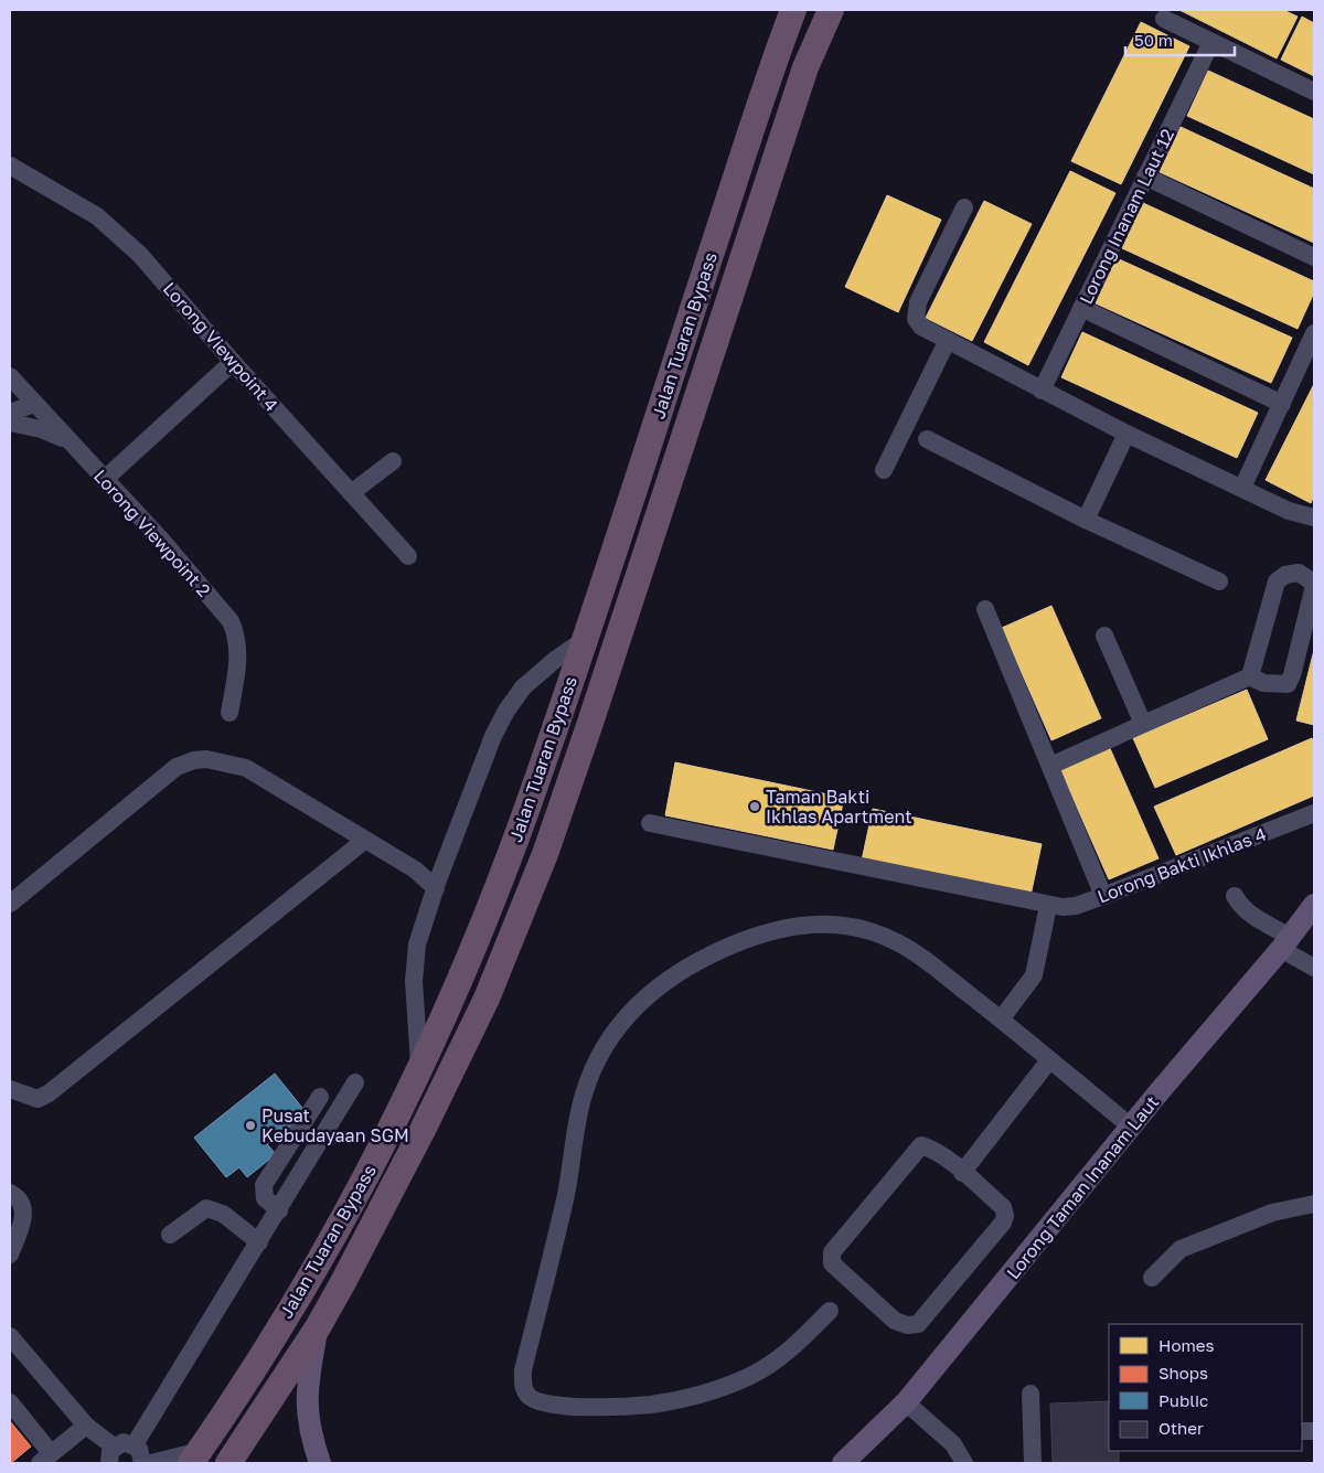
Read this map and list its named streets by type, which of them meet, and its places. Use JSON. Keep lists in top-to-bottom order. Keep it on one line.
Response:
{"streets":{"highway":["Jalan Tuaran Bypass"],"main road":["Lorong Taman Inanam Laut"],"street":["Lorong Inanam Laut 12","Lorong Viewpoint 4","Lorong Viewpoint 2","Lorong Bakti Ikhlas 4"]},"places":["Taman Bakti Ikhlas Apartment","Pusat Kebudayaan SGM"],"legend":["Homes","Shops","Public","Other"],"scale_bar":"50 m"}
